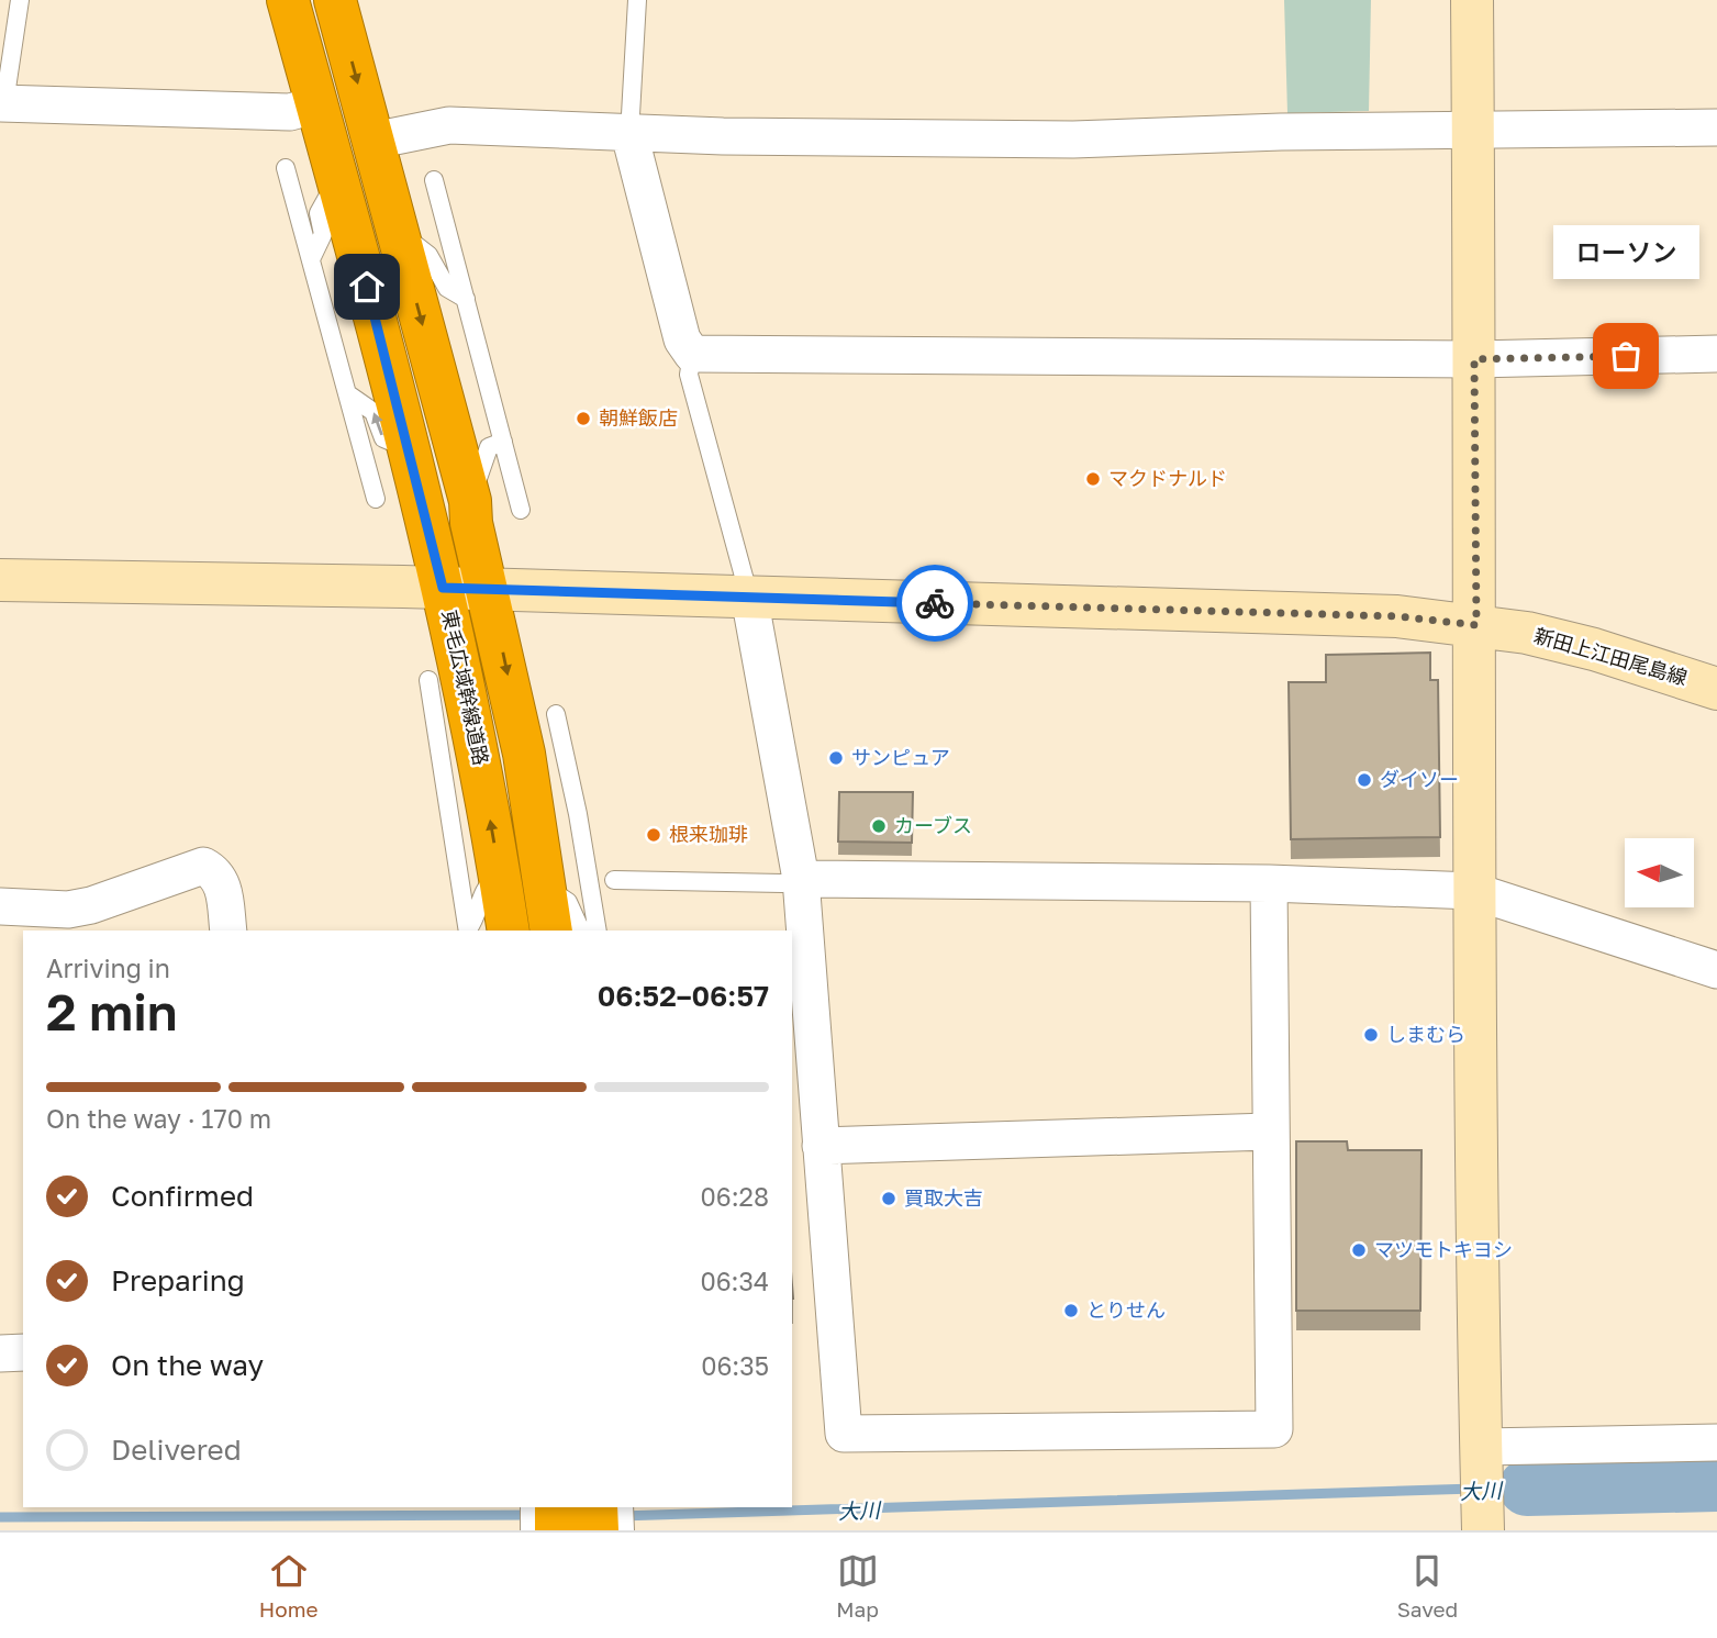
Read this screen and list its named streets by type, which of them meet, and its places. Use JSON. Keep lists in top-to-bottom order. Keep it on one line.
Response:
{"streets":{"highway":["東毛広域幹線道路"],"street":["新田上江田尾島線"]},"crossings":[["新田上江田尾島線","東毛広域幹線道路"]],"water":["大川"],"places":["ローソン","朝鮮飯店","マクドナルド","サンピュア","ダイソー","カーブス","根来珈琲","しまむら","買取大吉","マツモトキヨシ","とりせん"],"north":"left","page":{"bubble":"ローソン","heading":["2 min","Arriving in","06:52–06:57"],"bar":"On the way · 170 m","list":[["Confirmed","06:28"],["Preparing","06:34"],["On the way","06:35"],"Delivered"],"tabs":["Home","Map","Saved"]}}
